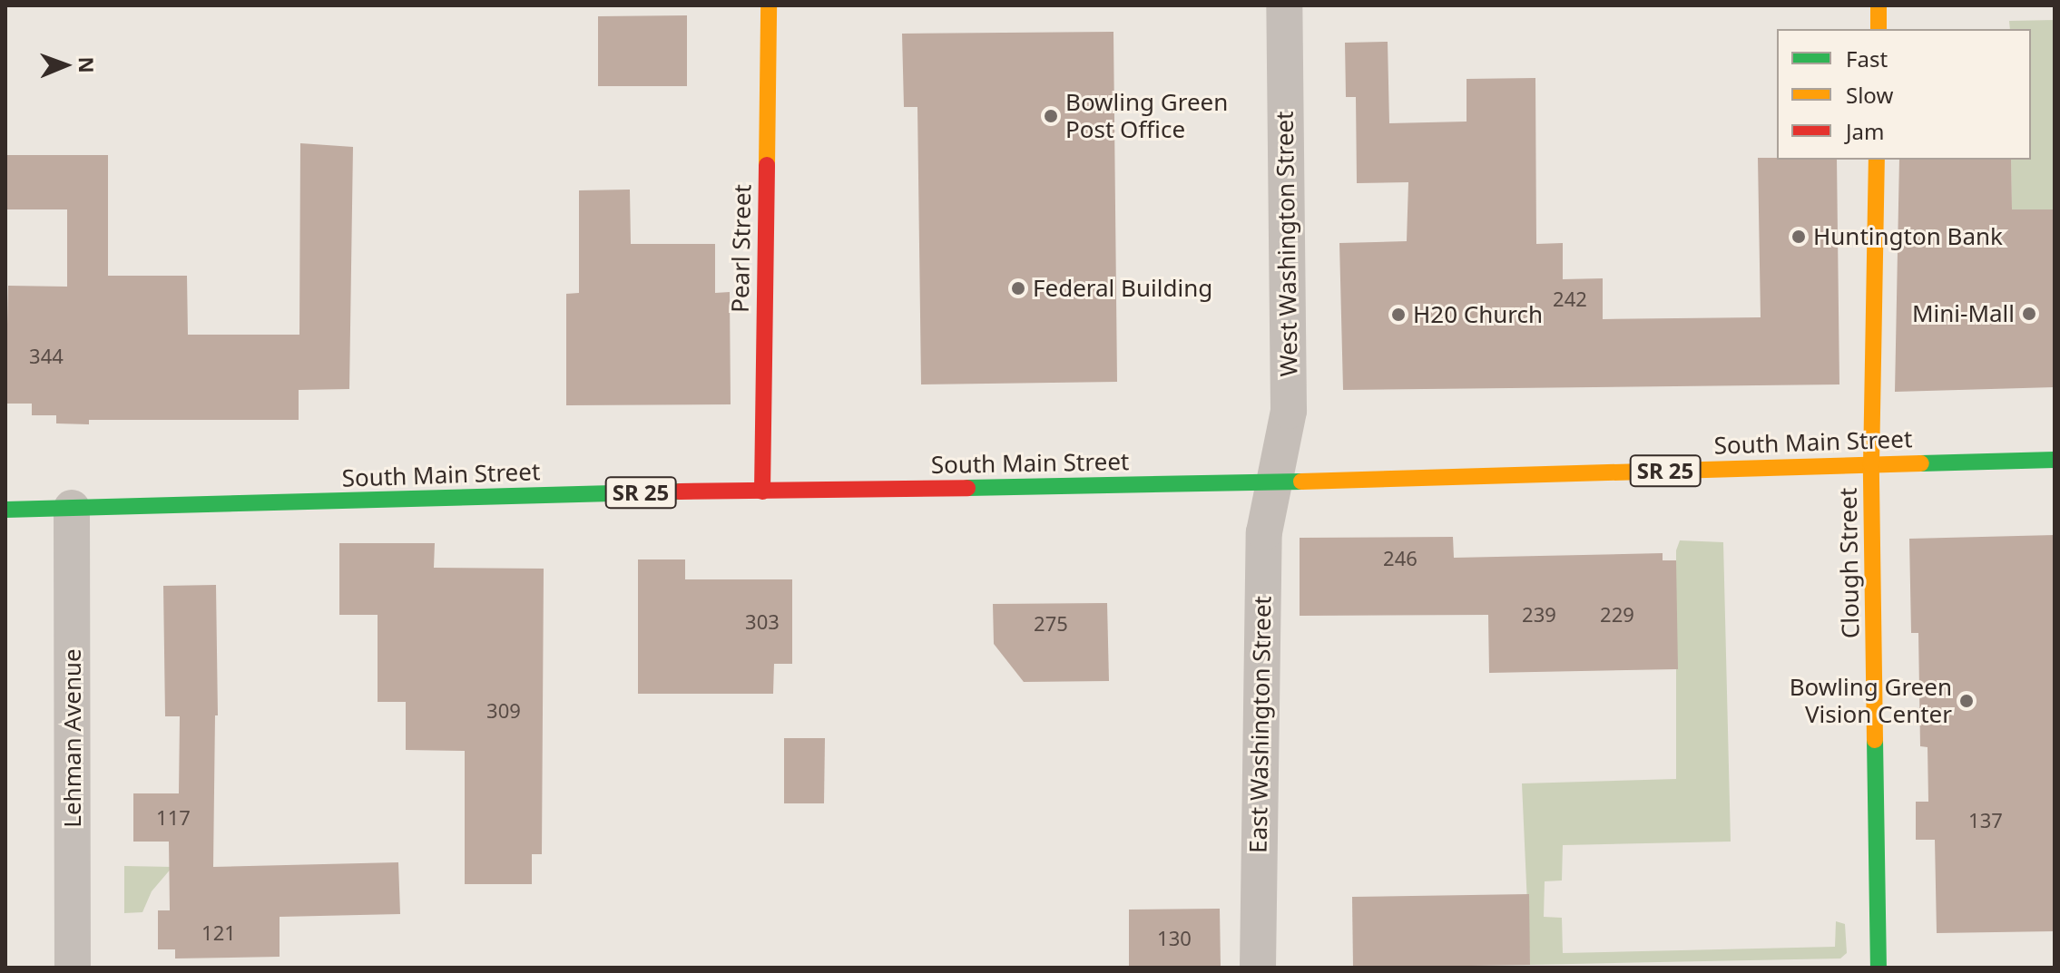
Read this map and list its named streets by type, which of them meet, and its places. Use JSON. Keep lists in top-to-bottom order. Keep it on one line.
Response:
{"streets":{"main road":["Pearl Street","South Main Street","SR 25","Clough Street"],"street":["West Washington Street","East Washington Street","Lehman Avenue"]},"crossings":[["West Washington Street","South Main Street"],["West Washington Street","East Washington Street"],["Pearl Street","South Main Street"],["South Main Street","Clough Street"],["South Main Street","East Washington Street"],["South Main Street","Lehman Avenue"]],"places":["Bowling Green Post Office","Huntington Bank","Federal Building","Mini-Mall","H20 Church","Bowling Green Vision Center"],"house_numbers":["242","344","246","239","229","303","275","309","117","137","121","130"],"legend":["Fast","Slow","Jam"],"north":"right"}
